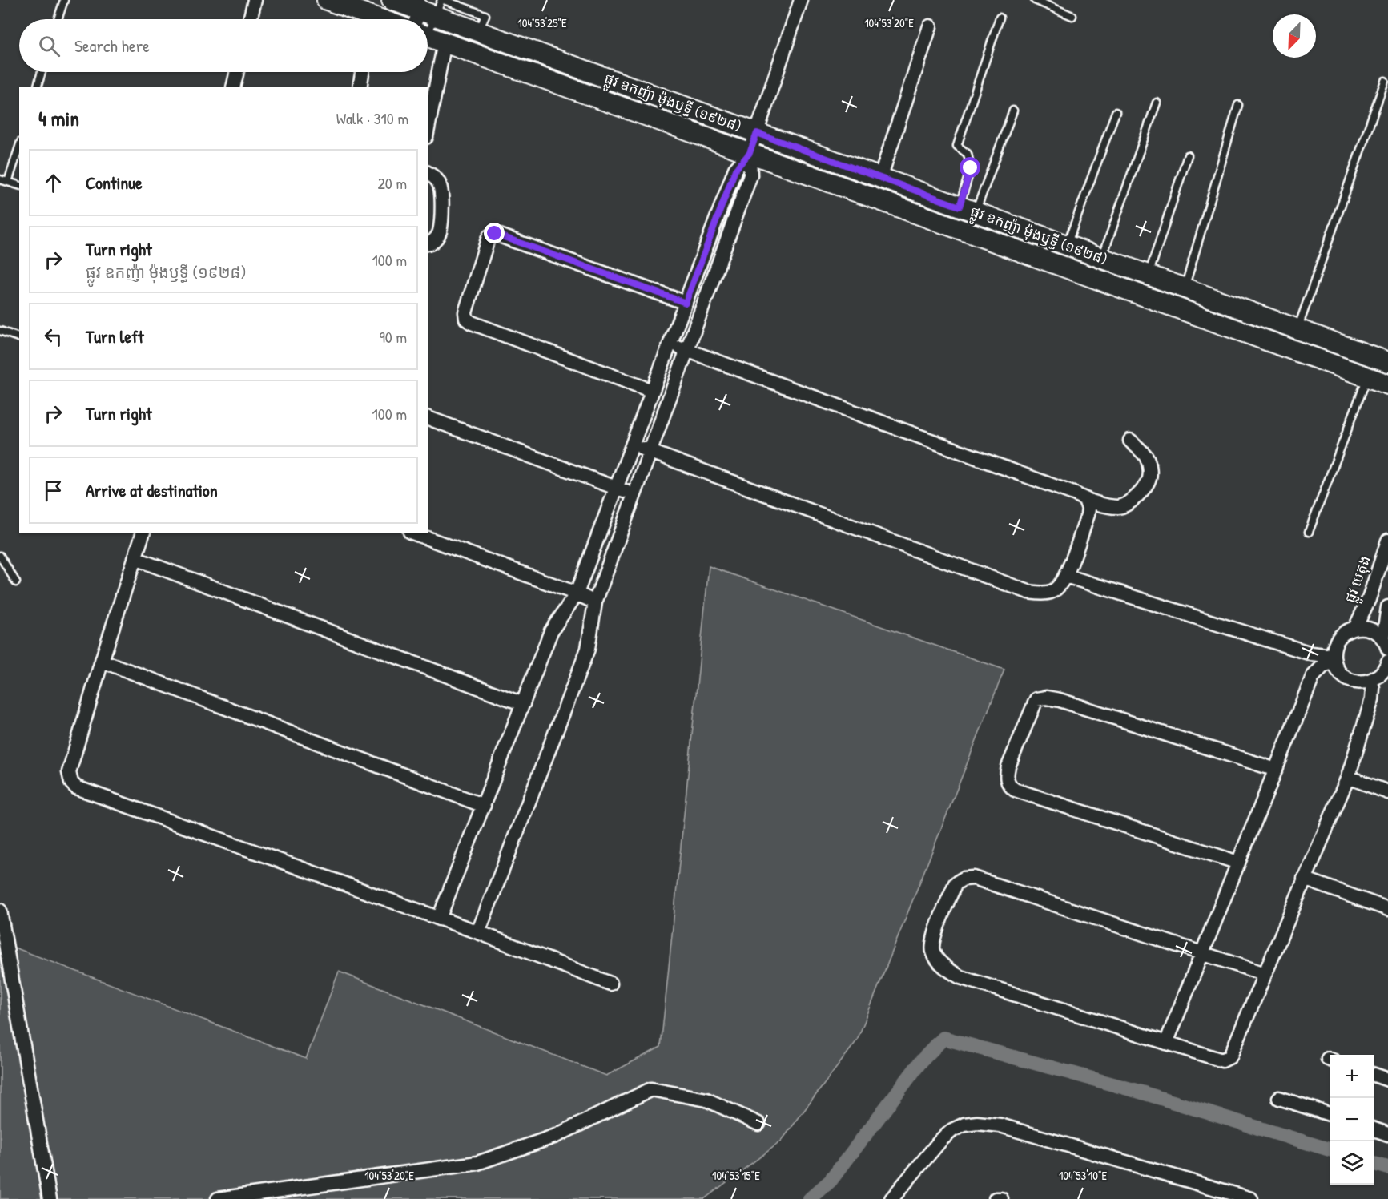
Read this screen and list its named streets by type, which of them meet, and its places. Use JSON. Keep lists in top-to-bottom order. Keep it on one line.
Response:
{"streets":{"main road":["ផ្លូវ ឧកញ៉ា ម៉ុងឫទ្ធី (១៩២៨)"],"street":["ផ្លូវ បេតុង"]},"north":"bottom left","page":{"search":"Search here","heading":["4 min","Walk · 310 m"],"list":[["Continue","20 m"],["Turn right","ផ្លូវ ឧកញ៉ា ម៉ុងឫទ្ធី (១៩២៨)","100 m"],["Turn left","90 m"],["Turn right","100 m"],"Arrive at destination"],"map_buttons":["+","−"]},"coordinates":["104°53'25\"E","104°53'20\"E","104°53'15\"E","104°53'10\"E"]}
